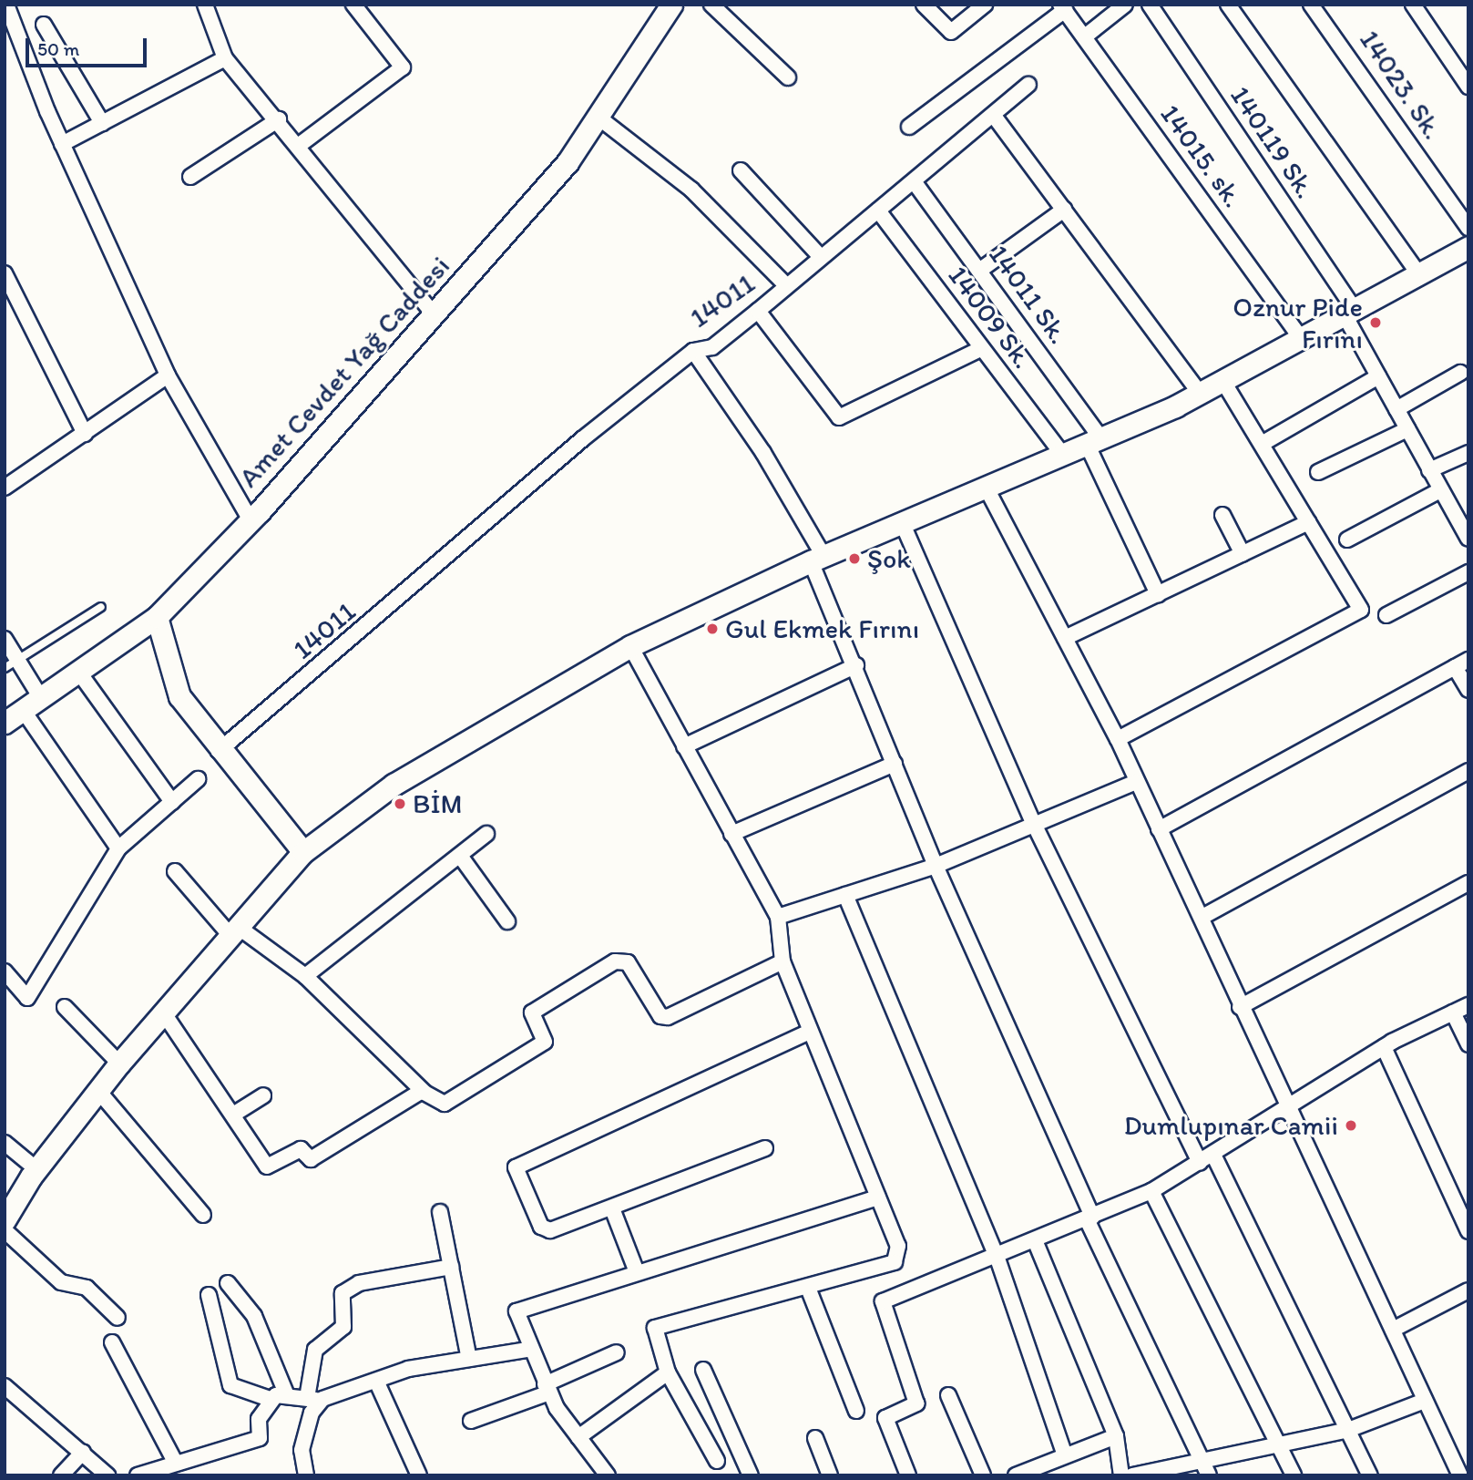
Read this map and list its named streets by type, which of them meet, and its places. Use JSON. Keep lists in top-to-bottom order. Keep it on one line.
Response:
{"streets":{"main road":["Amet Cevdet Yağ Caddesi"],"street":["14023. Sk.","140119 Sk.","14015. sk.","14011 Sk.","14011","14009 Sk."]},"crossings":[["14011 Sk.","14011"],["14011","14009 Sk."]],"places":["Oznur Pide Fırını","Şok","Gul Ekmek Fırını","BİM","Dumlupınar Camii"],"scale_bar":"50 m"}
